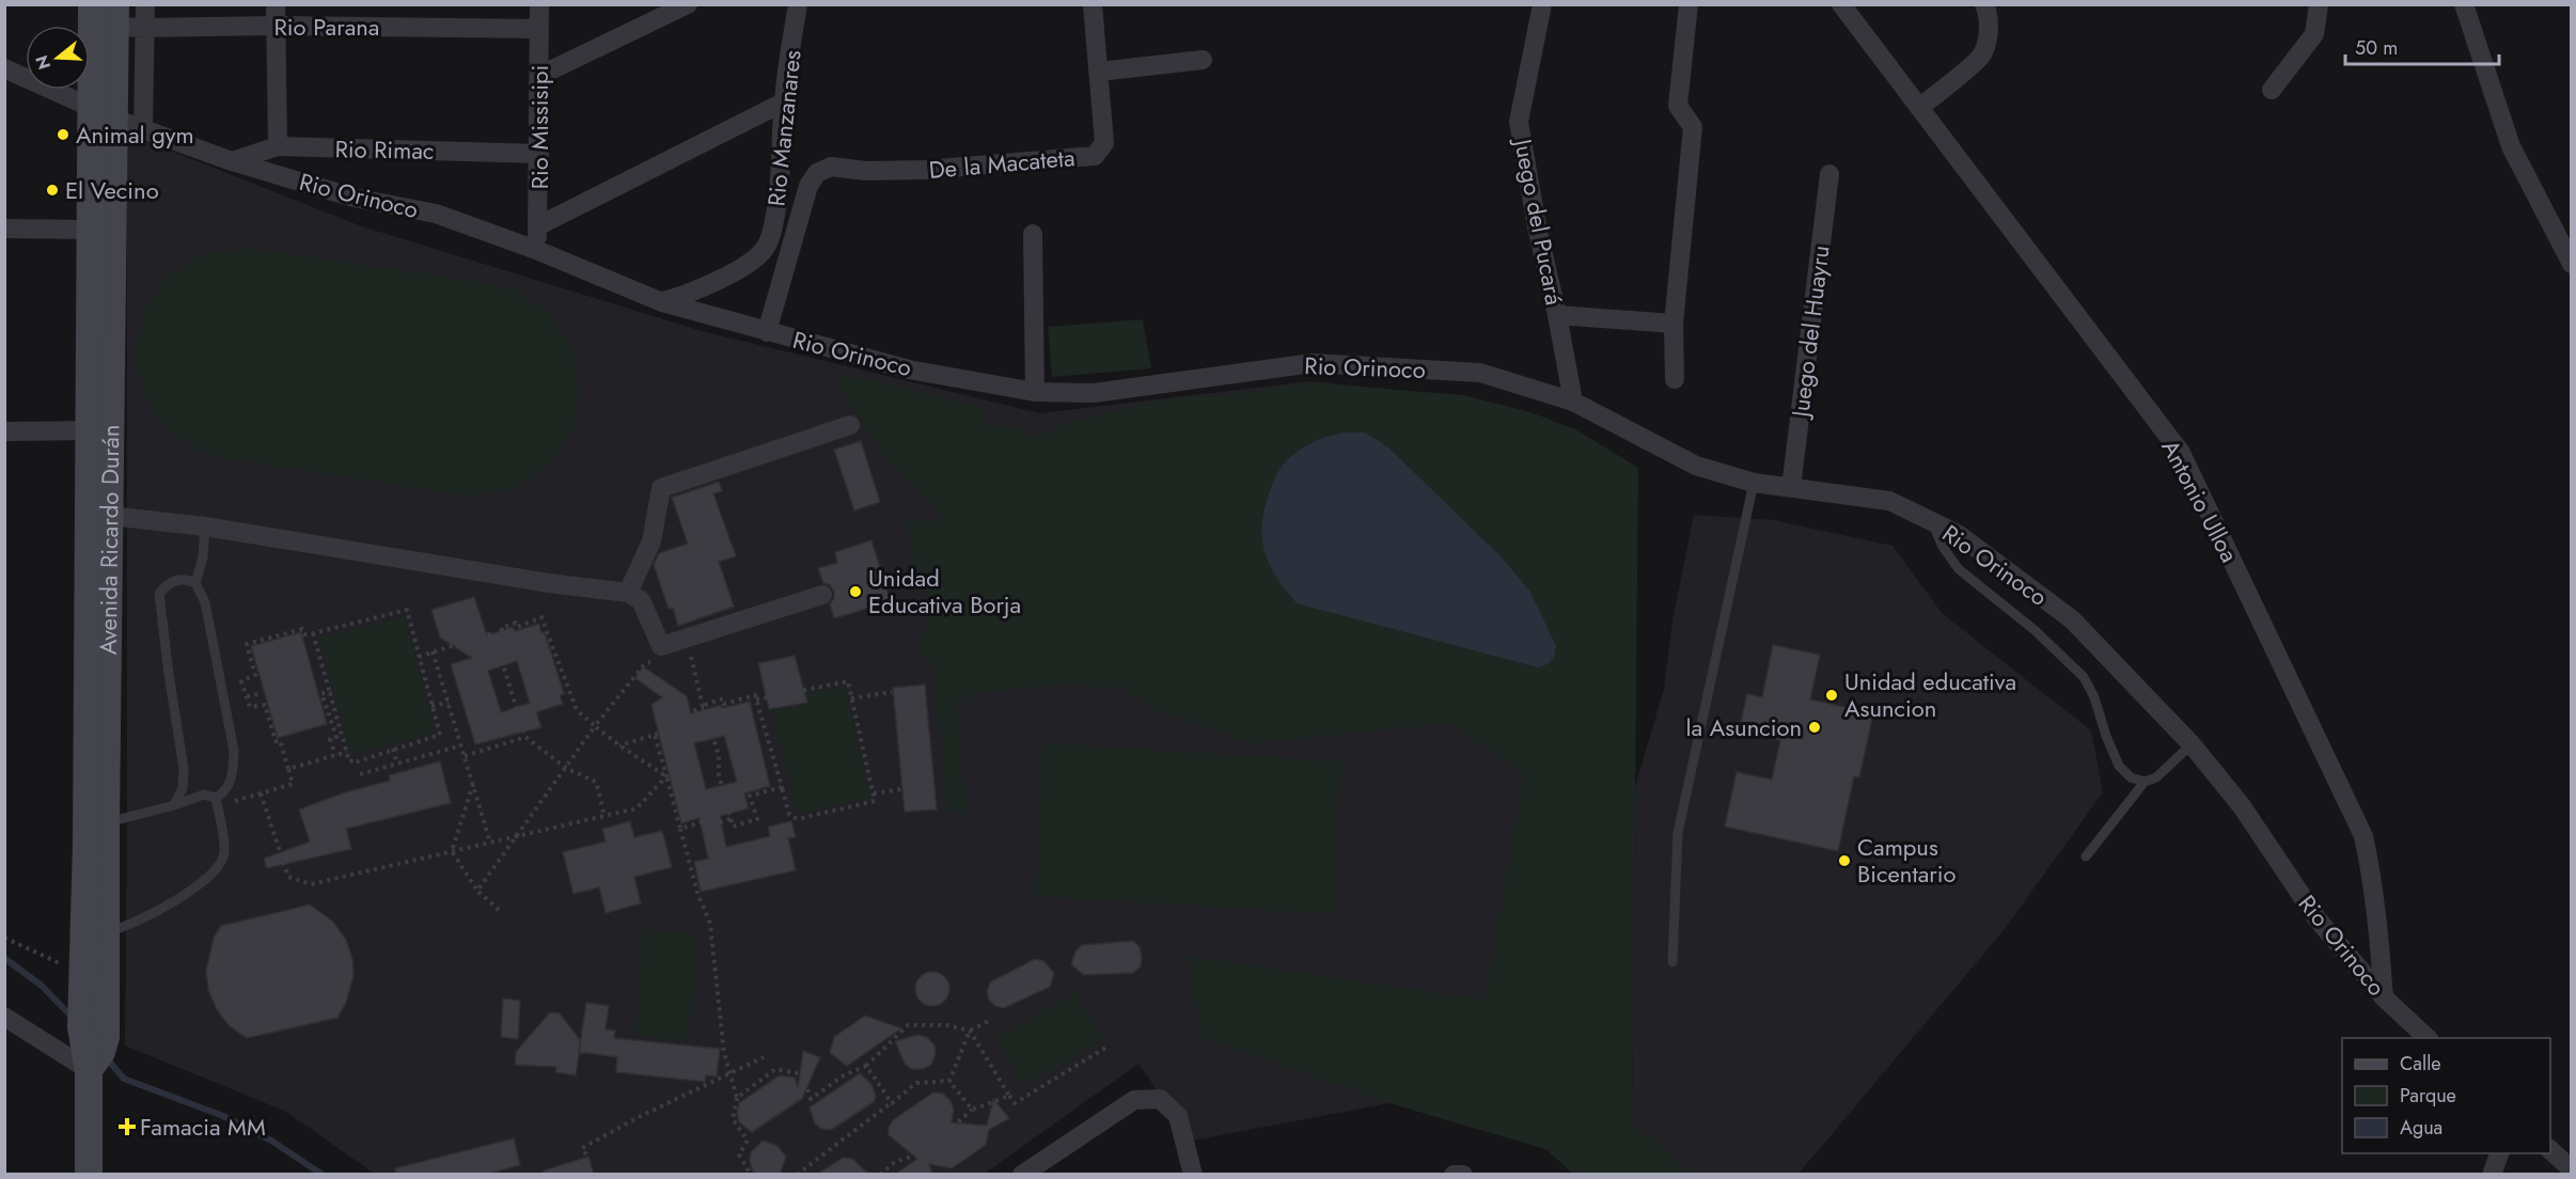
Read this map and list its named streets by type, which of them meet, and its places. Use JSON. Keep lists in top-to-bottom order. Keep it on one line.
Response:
{"streets":{"street":["Rio Parana","Rio Missisipi","Rio Manzanares","Rio Rimac","De la Macateta","Rio Orinoco","Juego del Pucará","Juego del Huayru","Antonio Ulloa","Avenida Ricardo Durán"]},"crossings":[["Rio Parana","Rio Missisipi"],["Rio Parana","Avenida Ricardo Durán"],["Rio Missisipi","Rio Rimac"],["Rio Missisipi","Rio Orinoco"],["Rio Manzanares","De la Macateta"],["Rio Manzanares","Rio Orinoco"],["Rio Rimac","Rio Orinoco"],["Rio Orinoco","Juego del Pucará"],["Rio Orinoco","Juego del Huayru"],["Rio Orinoco","Antonio Ulloa"],["Rio Orinoco","Avenida Ricardo Durán"]],"places":{"other":["Animal gym","El Vecino","Unidad Educativa Borja","Unidad educativa Asuncion","la Asuncion","Campus Bicentario"],"health":["Famacia MM"]},"legend":["Calle","Parque","Agua"],"scale_bar":"50 m","north":"left"}
